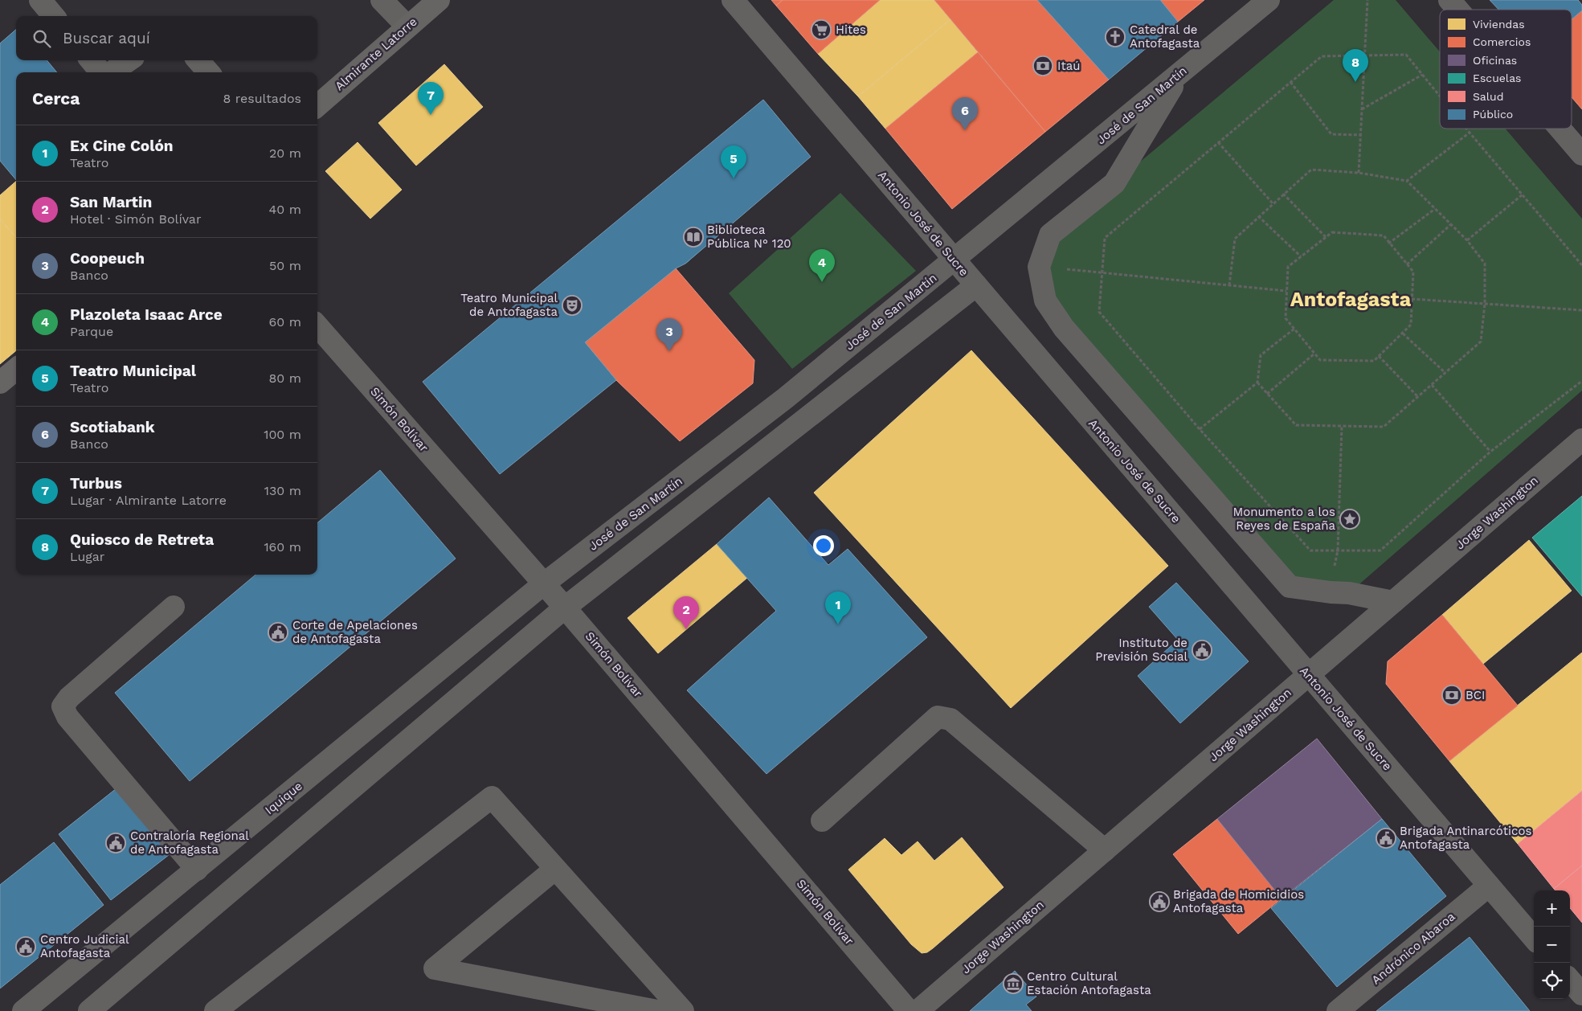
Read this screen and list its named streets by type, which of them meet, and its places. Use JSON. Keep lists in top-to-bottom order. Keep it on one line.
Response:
{"streets":{"main road":["Almirante Latorre"],"street":["José de San Martín","Antonio José de Sucre","Simón Bolívar","Jorge Washington","Iquique","Andrónico Abaroa"]},"crossings":[["José de San Martín","Antonio José de Sucre"],["José de San Martín","Simón Bolívar"],["José de San Martín","Iquique"],["Antonio José de Sucre","Jorge Washington"],["Antonio José de Sucre","Andrónico Abaroa"],["Simón Bolívar","Iquique"]],"districts":["Antofagasta"],"places":{"supermarket":["Hites"],"church":["Catedral de Antofagasta"],"bank":["Itaú","BCI"],"library":["Biblioteca Pública N° 120"],"theatre":["Teatro Municipal de Antofagasta"],"place":["Monumento a los Reyes de España"],"public building":["Corte de Apelaciones de Antofagasta","Instituto de Previsión Social","Brigada Antinarcóticos Antofagasta","Contraloría Regional de Antofagasta","Brigada de Homicidios Antofagasta","Centro Judicial Antofagasta"],"museum":["Centro Cultural Estación Antofagasta"]},"legend":["Viviendas","Comercios","Oficinas","Escuelas","Salud","Público"],"page":{"search":"Buscar aquí","pins":["8","7","6","5","4","3","1","2"],"heading":["Cerca","8 resultados"],"list":[{"mark":"1","name":"Ex Cine Colón","note":"Teatro","value":"20 m"},{"mark":"2","name":"San Martin","note":"Hotel · Simón Bolívar","value":"40 m"},{"mark":"3","name":"Coopeuch","note":"Banco","value":"50 m"},{"mark":"4","name":"Plazoleta Isaac Arce","note":"Parque","value":"60 m"},{"mark":"5","name":"Teatro Municipal","note":"Teatro","value":"80 m"},{"mark":"6","name":"Scotiabank","note":"Banco","value":"100 m"},{"mark":"7","name":"Turbus","note":"Lugar · Almirante Latorre","value":"130 m"},{"mark":"8","name":"Quiosco de Retreta","note":"Lugar","value":"160 m"}],"map_buttons":["+","−"]}}
